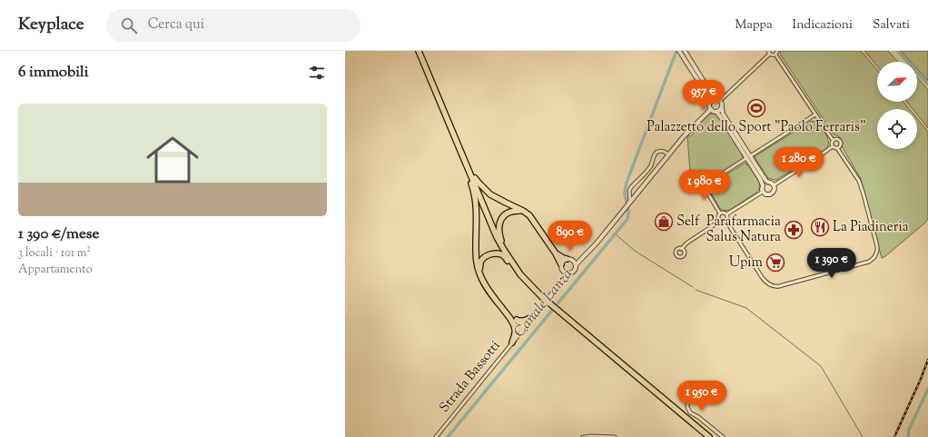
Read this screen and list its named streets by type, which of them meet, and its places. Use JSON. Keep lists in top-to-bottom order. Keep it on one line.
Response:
{"streets":{"street":["Strada Bassotti"]},"water":["Canale Lanza"],"places":{"sports":["Palazzetto dello Sport \"Paolo Ferraris\""],"shop":["Self"],"restaurant":["La Piadineria"],"pharmacy":["Parafarmacia Salus Natura"],"supermarket":["Upim"]},"north":"top right","page":{"header":"Keyplace","search":"Cerca qui","nav":["Mappa","Indicazioni","Salvati"],"heading":"6 immobili","price":["957 €","1 280 €","1 980 €","890 €","1 390 €","1 950 €"],"list":[{"name":"1 390 €/mese","note":"3 locali · 101 m² · Appartamento"}]}}
